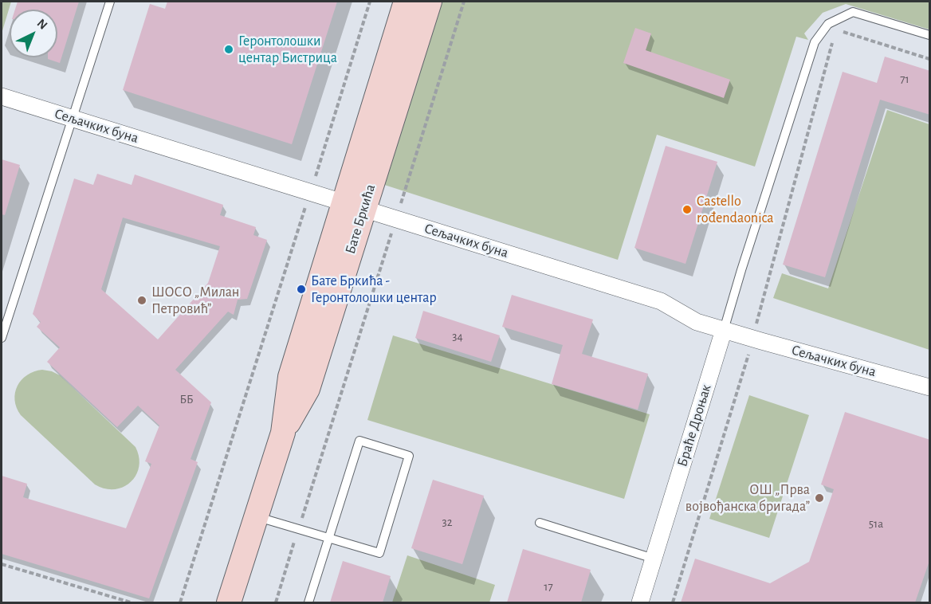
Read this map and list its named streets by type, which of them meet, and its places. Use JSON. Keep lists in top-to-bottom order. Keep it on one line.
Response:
{"streets":{"street":["Сељачких буна","Бате Бркића","Браће Дроњак"]},"crossings":[["Сељачких буна","Бате Бркића"],["Сељачких буна","Браће Дроњак"]],"places":["Геронтолошки центар Бистрица","Castello rođendaonica","Бате Бркића - Геронтолошки центар","ШОСО „Милан Петровић”","ОШ „Прва војвођанска бригада”"],"house_numbers":["71","34","ББ","32","51a","17"],"north":"top right"}
